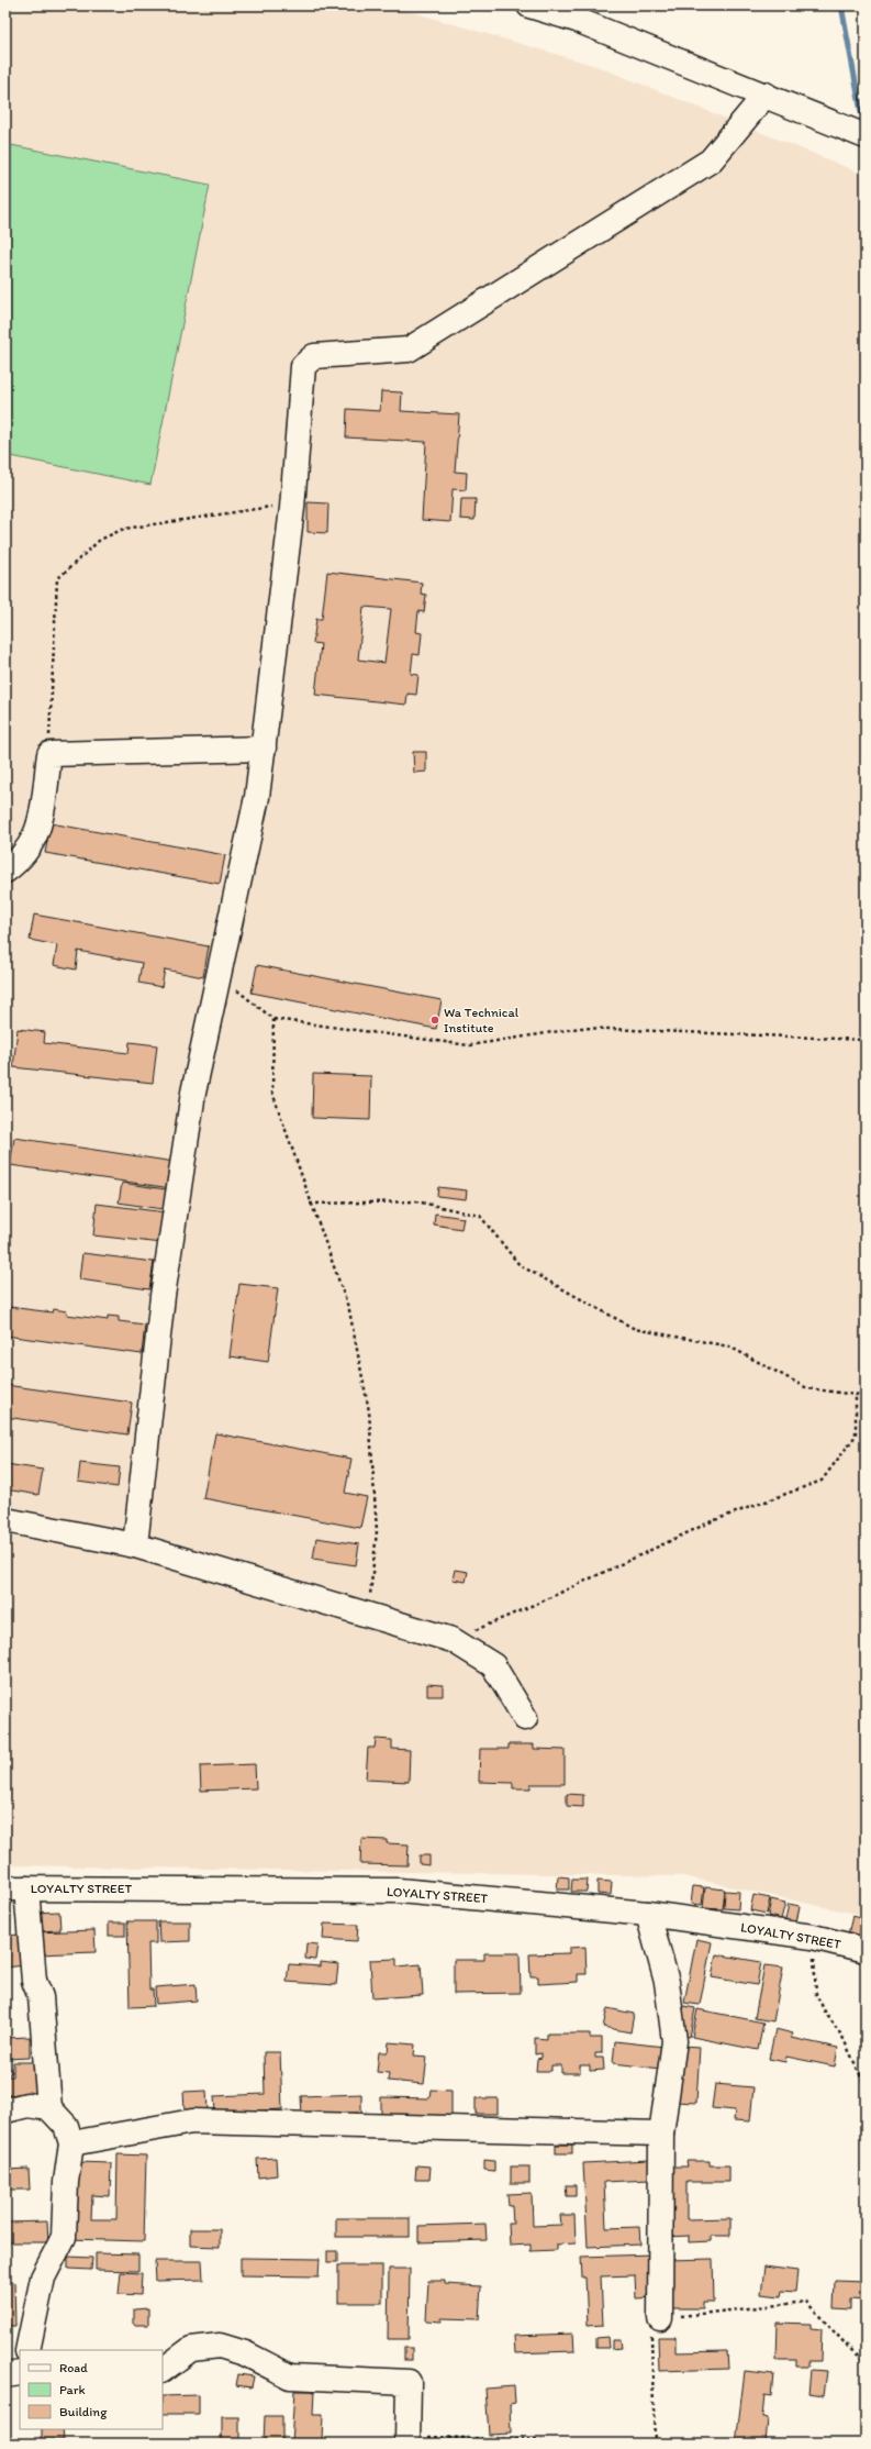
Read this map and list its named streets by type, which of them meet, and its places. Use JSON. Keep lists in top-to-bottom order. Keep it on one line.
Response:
{"streets":{"street":["LOYALTY STREET"]},"places":["Wa Technical Institute"],"legend":["Road","Park","Building"]}
